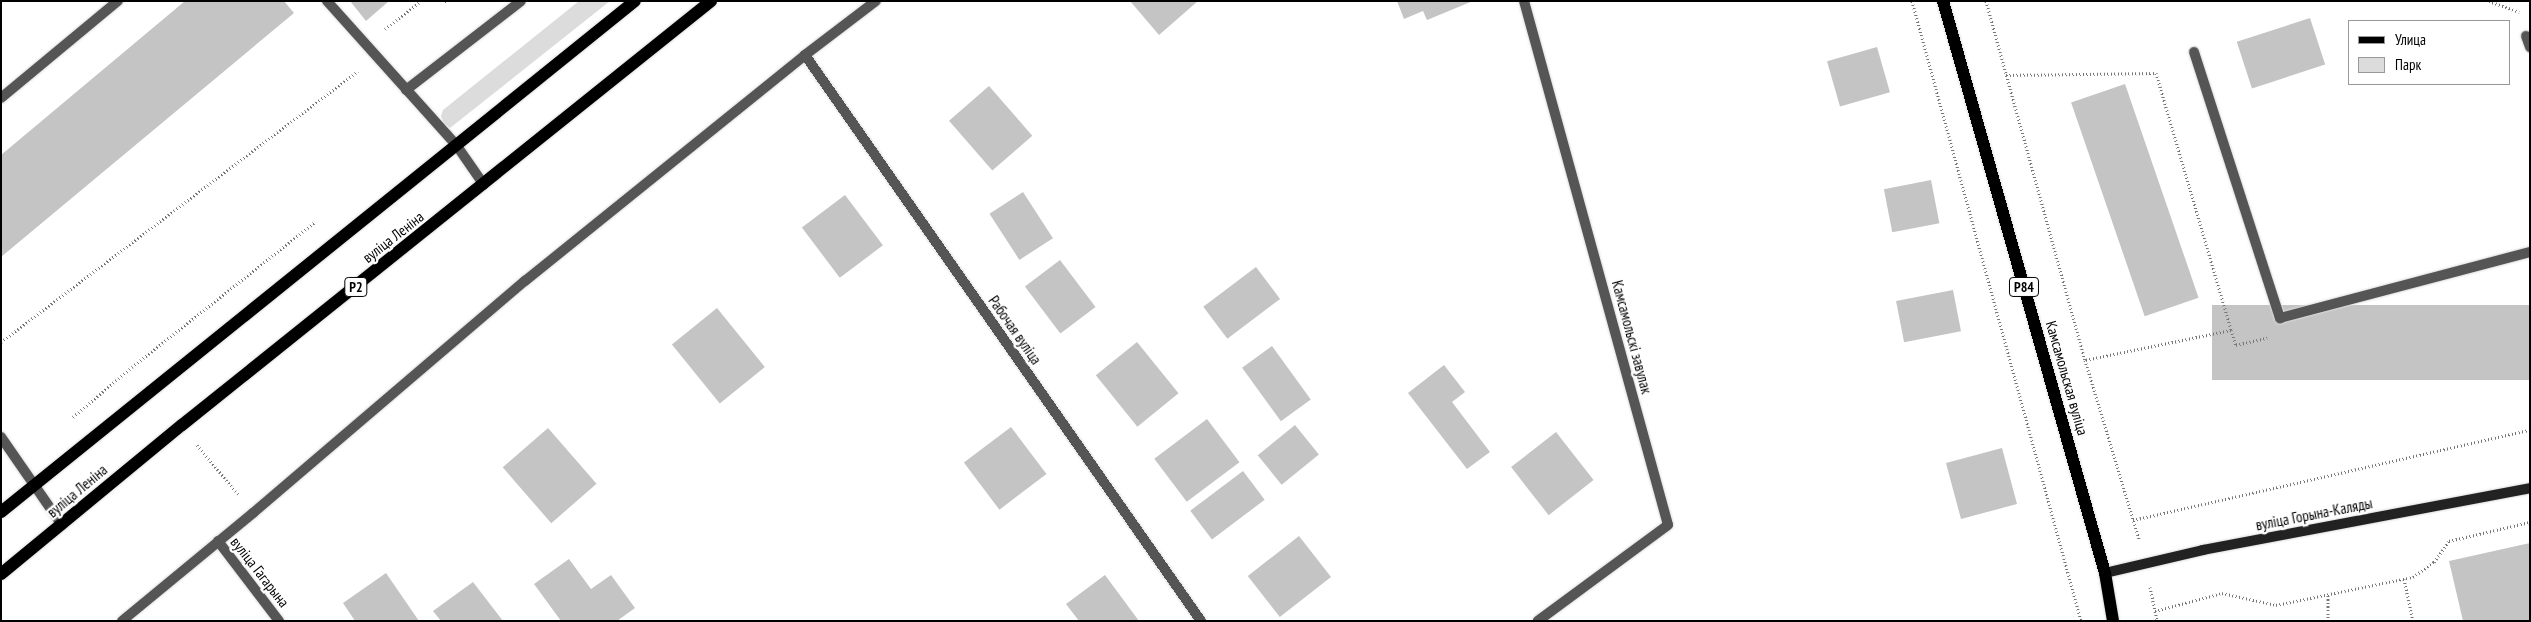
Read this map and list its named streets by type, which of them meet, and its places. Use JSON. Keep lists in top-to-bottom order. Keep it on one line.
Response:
{"streets":{"main road":["вуліца Леніна","Р2","Р84","Камсамольская вуліца"],"street":["Рабочая вуліца","Камсамольскі завулак","вуліца Горына-Каляды","вуліца Гагарына"]},"crossings":[["Камсамольская вуліца","вуліца Горына-Каляды"]],"legend":["Улица","Парк"]}
